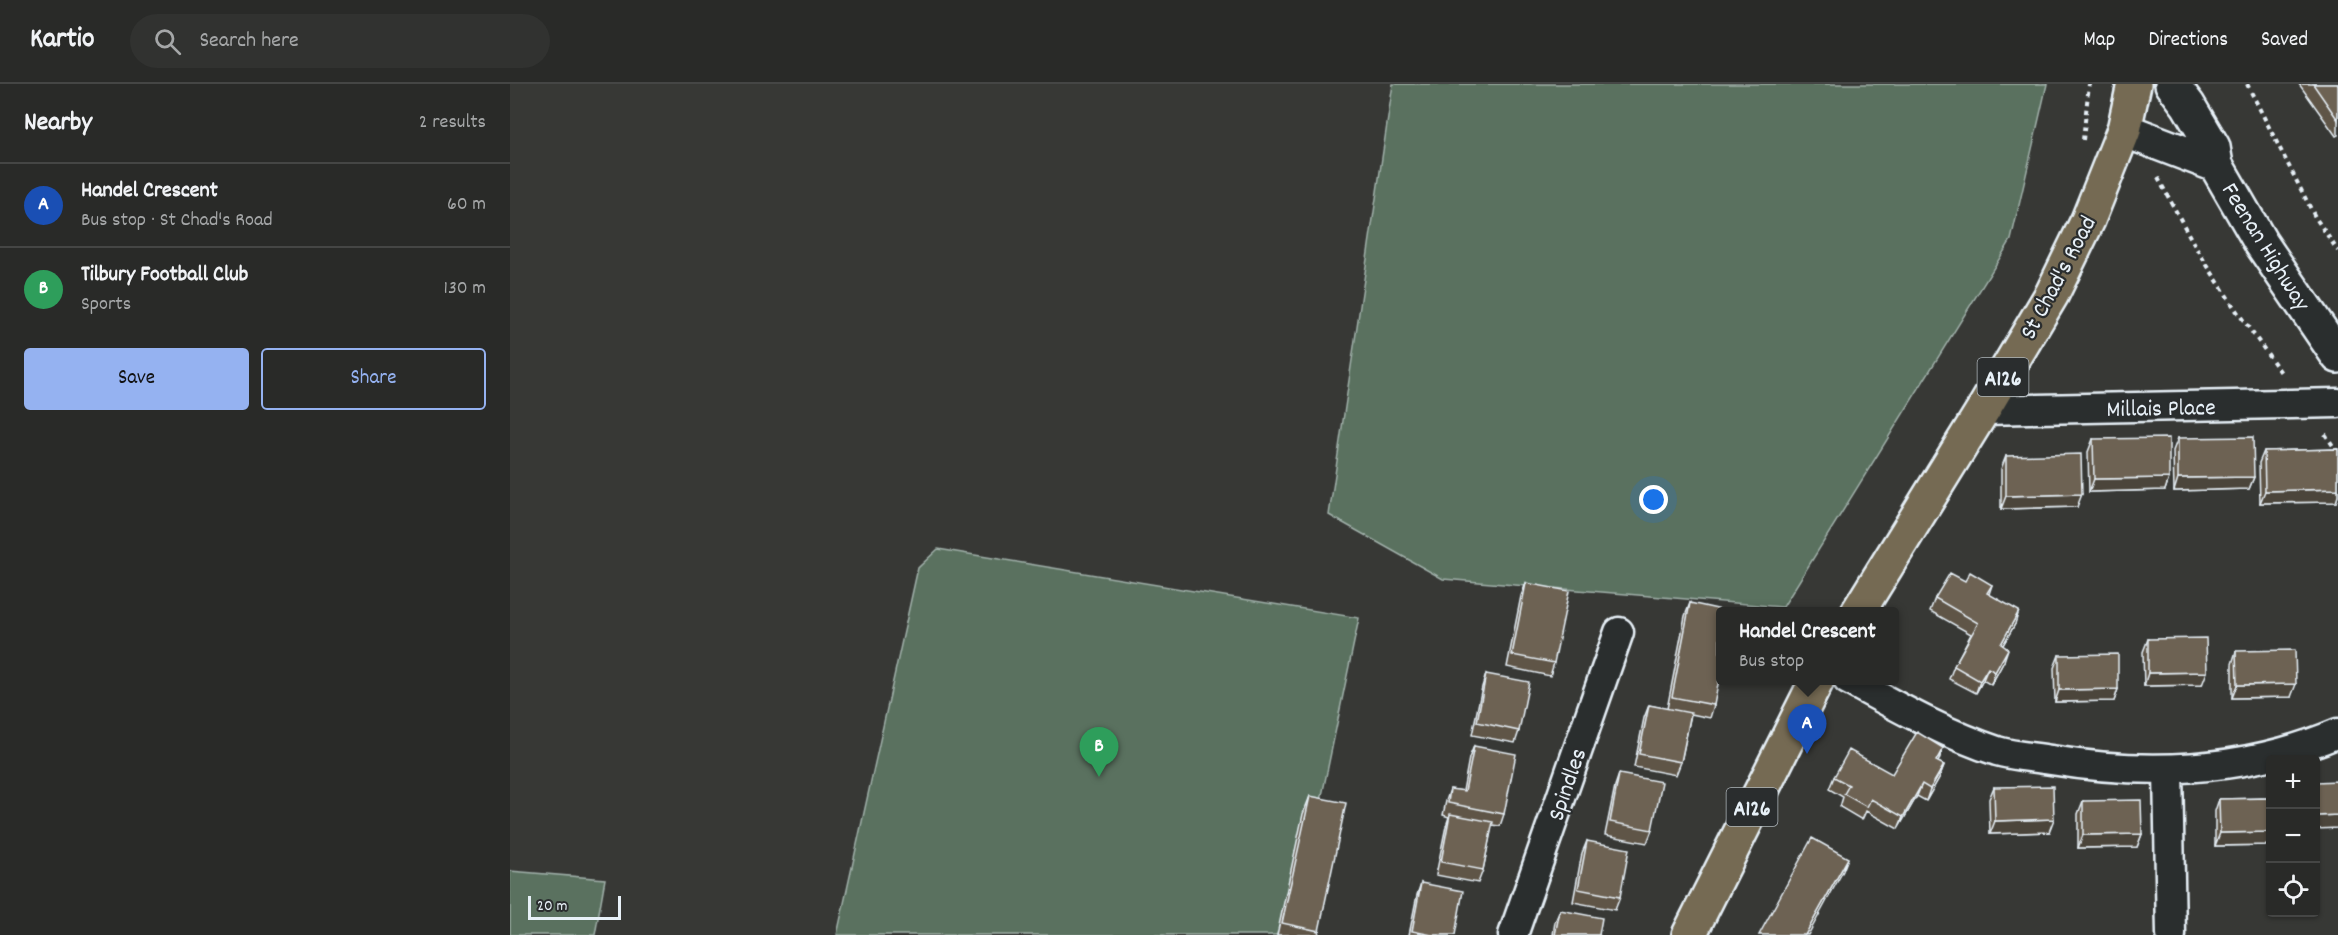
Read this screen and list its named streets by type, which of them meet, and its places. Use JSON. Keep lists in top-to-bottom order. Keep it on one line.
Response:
{"streets":{"main road":["St Chad's Road","A126"],"street":["Feenan Highway","Millais Place","Spindles"]},"crossings":[["Feenan Highway","St Chad's Road"],["St Chad's Road","Millais Place"]],"scale_bar":"20 m","page":{"header":"Kartio","search":"Search here","nav":["Map","Directions","Saved"],"heading":["Nearby","2 results"],"list":[{"mark":"A","name":"Handel Crescent","note":"Bus stop · St Chad's Road","value":"60 m"},{"mark":"B","name":"Tilbury Football Club","note":"Sports","value":"130 m"}],"buttons":["Save","Share"],"popup":["Handel Crescent","Bus stop"],"pins":["A","B"],"map_buttons":["+","−"],"scale":"20 m"}}
